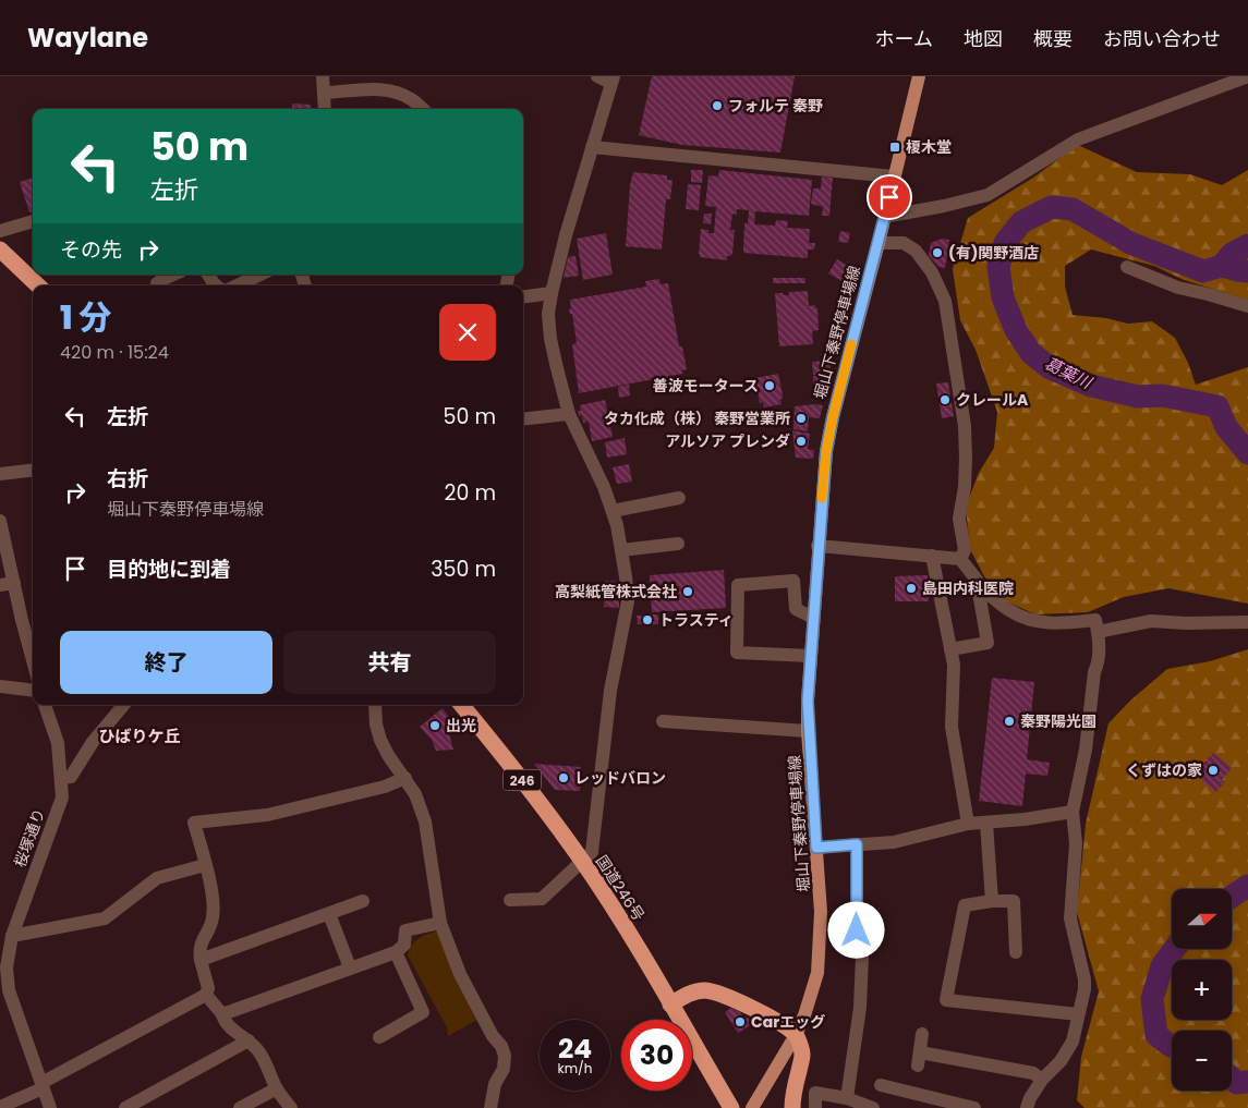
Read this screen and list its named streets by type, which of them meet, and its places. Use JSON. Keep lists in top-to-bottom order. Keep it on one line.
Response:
{"streets":{"highway":["246","国道246号"],"main road":["堀山下秦野停車場線"],"street":["桜塚通り"]},"districts":["ひばりケ丘"],"water":["葛葉川"],"places":{"other":["フォルテ 秦野","(有)関野酒店","善波モータース","クレールA","タカ化成（株） 秦野営業所","アルソア プレンダ","島田内科医院","高梨紙管株式会社","トラスティ","秦野陽光園","出光","くずはの家","レッドバロン","Carエッグ"],"transit":["榎木堂"]},"north":"right","page":{"header":"Waylane","nav":["ホーム","地図","概要","お問い合わせ"],"turn":["50 m","左折"],"then":"その先","heading":["1 分","420 m · 15:24"],"list":[{"name":"左折","value":"50 m"},{"name":"右折","note":"堀山下秦野停車場線","value":"20 m"},{"name":"目的地に到着","value":"350 m"}],"buttons":["終了","共有"],"map_buttons":["+","−"],"speed":"24 km/h","limit":"30"}}
